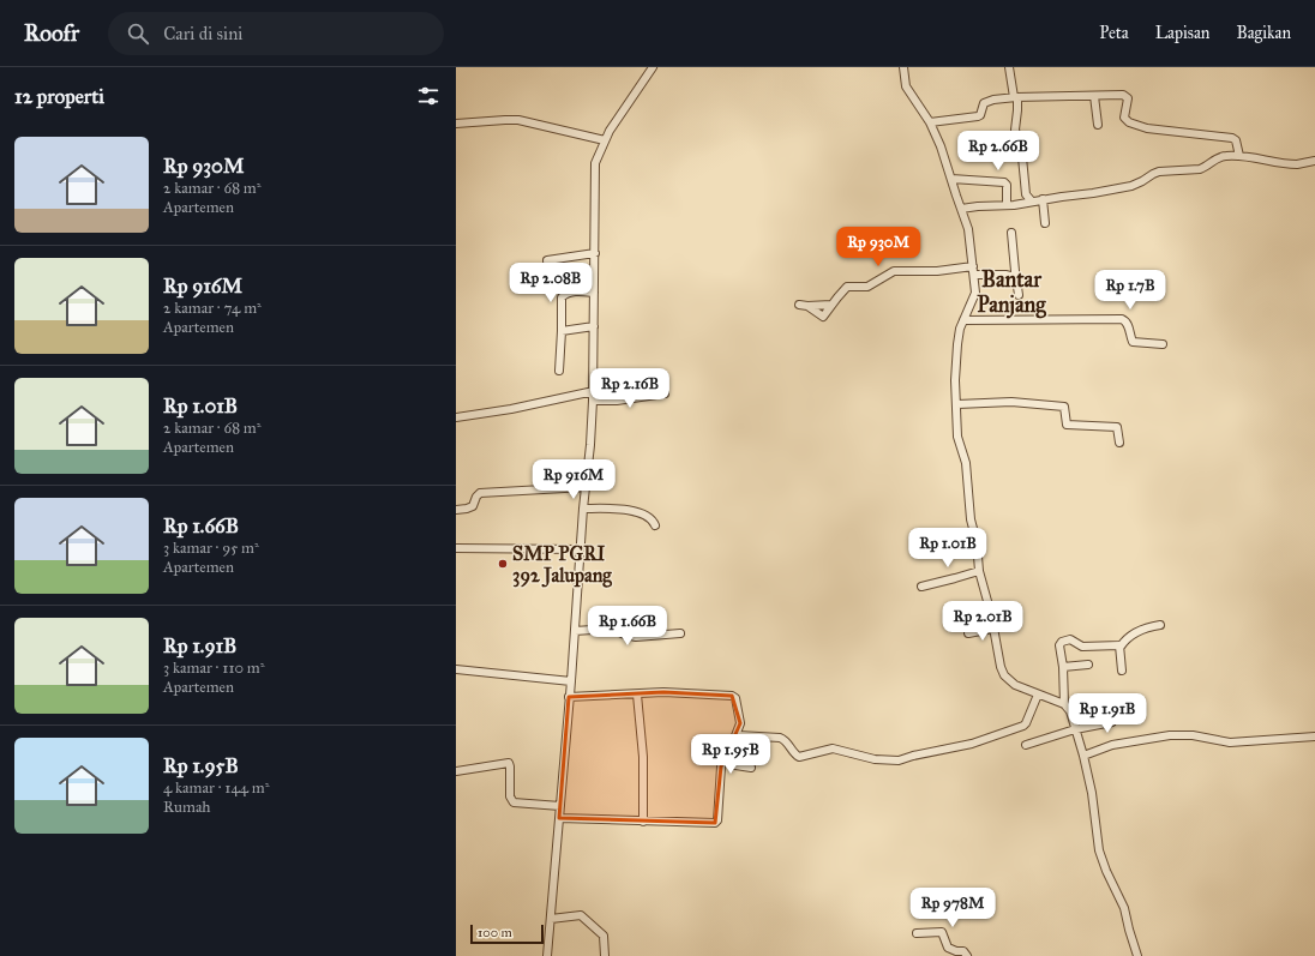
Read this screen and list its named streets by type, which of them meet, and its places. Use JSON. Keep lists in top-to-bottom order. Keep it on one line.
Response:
{"districts":["Bantar Panjang"],"places":["SMP PGRI 392 Jalupang"],"scale_bar":"100 m","page":{"header":"Roofr","search":"Cari di sini","nav":["Peta","Lapisan","Bagikan"],"heading":"12 properti","list":[{"name":"Rp 930M","note":"2 kamar · 68 m² · Apartemen"},{"name":"Rp 916M","note":"2 kamar · 74 m² · Apartemen"},{"name":"Rp 1.01B","note":"2 kamar · 68 m² · Apartemen"},{"name":"Rp 1.66B","note":"3 kamar · 95 m² · Apartemen"},{"name":"Rp 1.91B","note":"3 kamar · 110 m² · Apartemen"},{"name":"Rp 1.95B","note":"4 kamar · 144 m² · Rumah"}],"price":["Rp 2.66B","Rp 930M","Rp 2.08B","Rp 1.7B","Rp 2.16B","Rp 916M","Rp 1.01B","Rp 2.01B","Rp 1.66B","Rp 1.91B","Rp 1.95B","Rp 978M"],"scale":"100 m"}}
